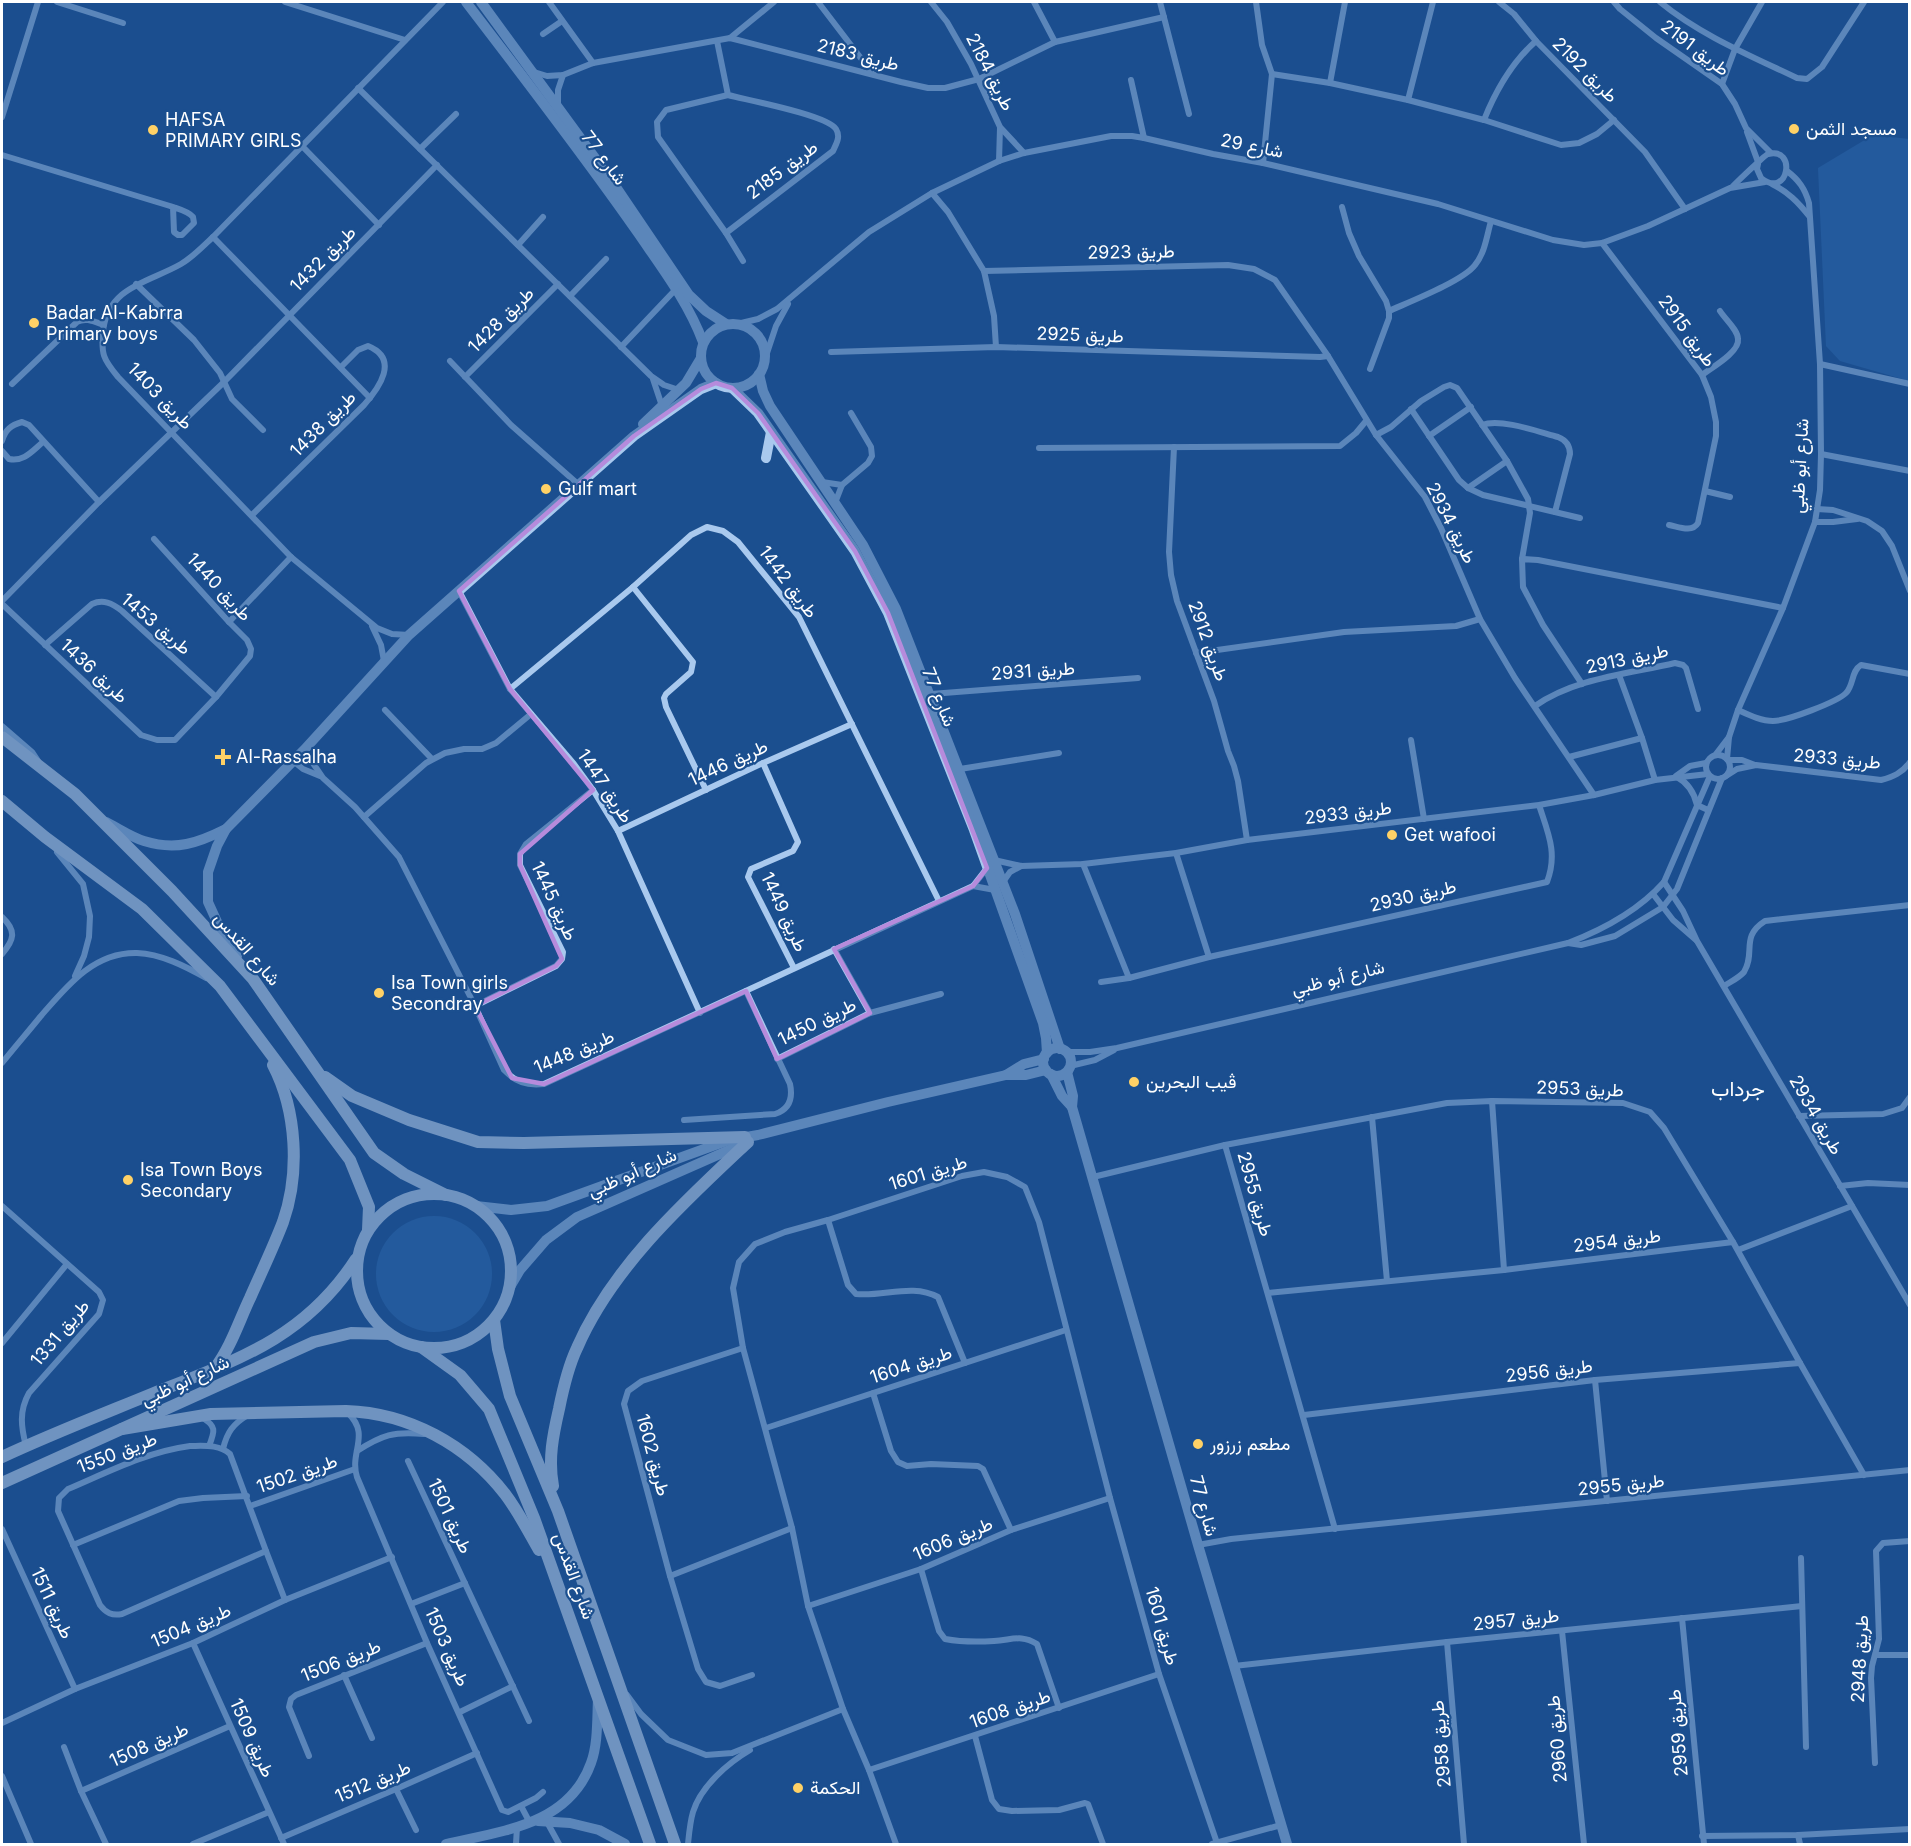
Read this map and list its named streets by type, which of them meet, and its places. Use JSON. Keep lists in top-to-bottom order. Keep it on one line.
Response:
{"streets":{"main road":["شارع أبو ظبي","شارع القدس"],"street":["طريق 2191","طريق 2183","طريق 2192","طريق 2184","شارع 29","شارع 77","طريق 2185","طريق 2923","طريق 1432","طريق 1428","طريق 2915","طريق 2925","طريق 1403","طريق 1438","طريق 2934","طريق 1442","طريق 1440","طريق 1453","طريق 2912","طريق 2913","طريق 1436","طريق 2931","طريق 2933","طريق 1446","طريق 1447","طريق 2930","طريق 1445","طريق 1449","طريق 1450","طريق 1448","طريق 2953","طريق 1601","طريق 2955","طريق 2954","طريق 1331","طريق 1604","طريق 2956","طريق 1550","طريق 1602","طريق 1502","طريق 1501","طريق 1606","طريق 1511","طريق 2957","طريق 1504","طريق 1503","طريق 2948","طريق 1506","طريق 1608","طريق 2959","طريق 1509","طريق 2960","طريق 2958","طريق 1508","طريق 1512"]},"crossings":[["طريق 2191","شارع 29"],["طريق 2191","شارع أبو ظبي"],["طريق 2183","طريق 2184"],["طريق 2183","شارع 77"],["طريق 2192","شارع 29"],["طريق 2184","شارع 29"],["شارع 29","شارع 77"],["شارع 29","طريق 2915"],["شارع 29","شارع أبو ظبي"],["شارع 77","شارع أبو ظبي"],["شارع 77","طريق 2931"],["شارع 77","طريق 2933"],["شارع 77","طريق 1448"],["شارع 77","طريق 2953"],["شارع 77","طريق 2955"],["شارع 77","طريق 2957"],["طريق 2923","طريق 2934"],["طريق 1432","طريق 1403"],["طريق 1432","طريق 1438"],["طريق 1432","طريق 1436"],["طريق 2925","طريق 2934"],["طريق 1403","طريق 1438"],["طريق 1403","طريق 1436"],["شارع أبو ظبي","طريق 2934"],["شارع أبو ظبي","طريق 2933"],["شارع أبو ظبي","شارع القدس"],["شارع أبو ظبي","طريق 1331"],["طريق 2934","طريق 2913"],["طريق 2934","طريق 2933"],["طريق 1442","طريق 1446"],["طريق 1442","طريق 1447"],["طريق 1442","طريق 1448"],["طريق 1440","طريق 1453"],["طريق 1440","طريق 1436"],["طريق 1453","طريق 1436"],["طريق 2912","طريق 2933"],["طريق 2933","طريق 2930"],["طريق 2933","طريق 1448"],["طريق 1446","طريق 1447"],["طريق 1446","طريق 1449"],["طريق 1447","طريق 1445"],["طريق 1447","طريق 1448"],["طريق 1445","طريق 1448"],["طريق 1449","طريق 1448"],["طريق 1450","طريق 1448"],["طريق 2953","طريق 2955"],["طريق 2953","طريق 2954"],["طريق 2953","طريق 2956"],["طريق 1601","طريق 1604"],["طريق 1601","طريق 1602"],["طريق 1601","طريق 1606"],["طريق 1601","طريق 1608"],["طريق 2955","طريق 2954"],["طريق 2955","طريق 2956"],["طريق 1502","طريق 1503"],["طريق 1511","طريق 1504"],["طريق 2957","طريق 2959"],["طريق 2957","طريق 2960"],["طريق 2957","طريق 2958"],["طريق 1504","طريق 1503"],["طريق 1504","طريق 1509"],["طريق 1503","طريق 1506"],["طريق 1503","طريق 1512"],["طريق 1509","طريق 1508"],["طريق 1509","طريق 1512"]],"districts":["جرداب"],"places":{"other":["مسجد الثمن","HAFSA PRIMARY GIRLS","Badar Al-Kabrra Primary boys","Gulf mart","Get wafooi","Isa Town girls Secondray","ڤيب البحرين","Isa Town Boys Secondary","مطعم زرزور","الحكمة"],"health":["Al-Rassalha"]}}
